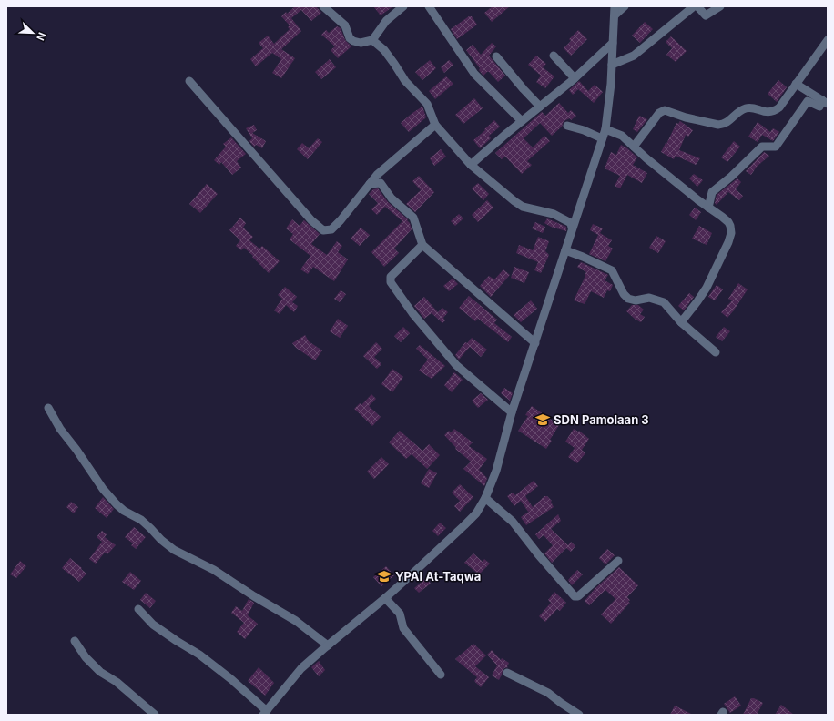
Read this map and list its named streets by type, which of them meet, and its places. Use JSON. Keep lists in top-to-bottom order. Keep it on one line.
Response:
{"places":{"school or university":["SDN Pamolaan 3","YPAI At-Taqwa"]},"north":"bottom right"}
